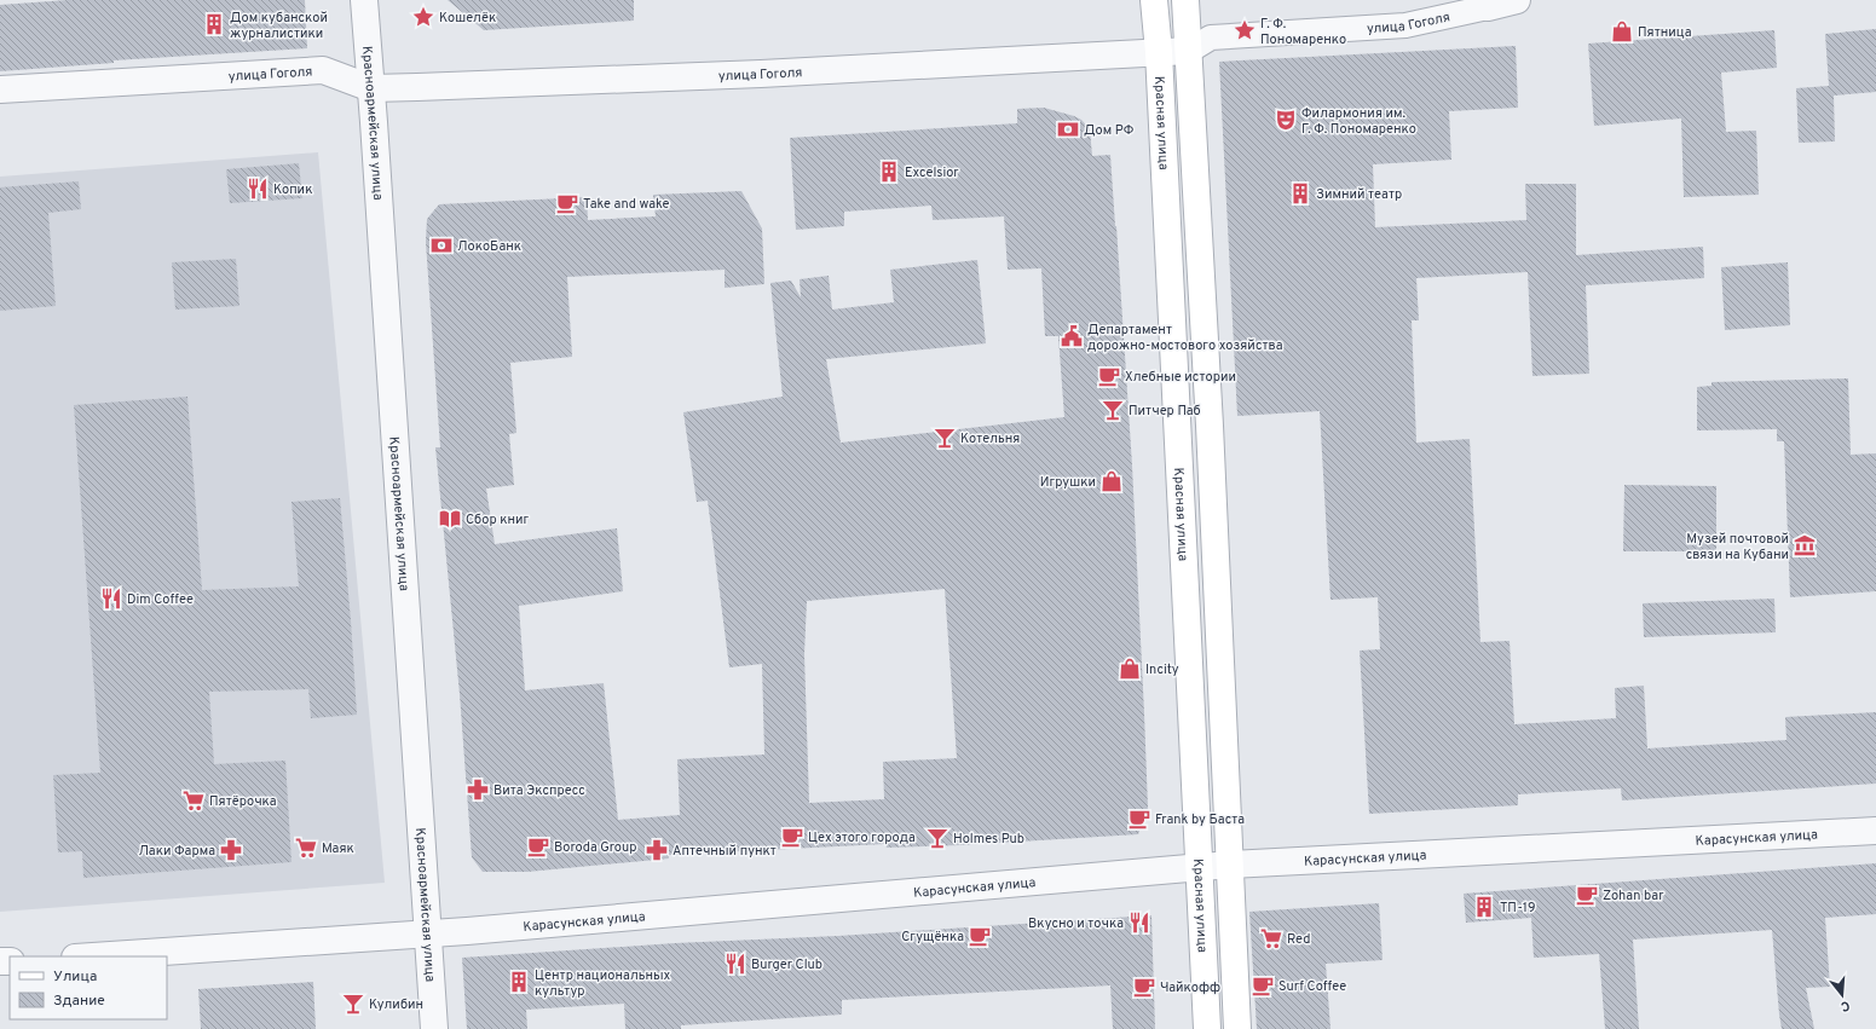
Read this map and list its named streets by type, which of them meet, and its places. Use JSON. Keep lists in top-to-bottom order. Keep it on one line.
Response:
{"streets":{"main road":["Красная улица"],"street":["улица Гоголя","Красноармейская улица","Карасунская улица"]},"crossings":[["улица Гоголя","Красноармейская улица"],["улица Гоголя","Красная улица"],["Красноармейская улица","Карасунская улица"],["Красная улица","Карасунская улица"]],"places":{"place":["Кошелёк","Г. Ф. Пономаренко"],"building":["Дом кубанской журналистики","Excelsior","Зимний театр","ТП-19","Центр национальных культур"],"shop":["Пятница","Игрушки","Incity"],"theatre":["Филармония им. Г. Ф. Пономаренко"],"bank":["Дом РФ","ЛокоБанк"],"restaurant":["Копик","Dim Coffee","Вкусно и точка","Burger Club"],"cafe":["Take and wake","Хлебные истории","Frank by Баста","Цех этого города","Boroda Group","Zohan bar","Сгущёнка","Surf Coffee","Чайкофф"],"public building":["Департамент дорожно-мостового хозяйства"],"bar":["Питчер Паб","Котельня","Holmes Pub","Кулибин"],"library":["Сбор книг"],"museum":["Музей почтовой связи на Кубани"],"pharmacy":["Вита Экспресс","Лаки Фарма","Аптечный пункт"],"supermarket":["Пятёрочка","Маяк","Red"]},"legend":["Улица","Здание"],"north":"bottom"}
